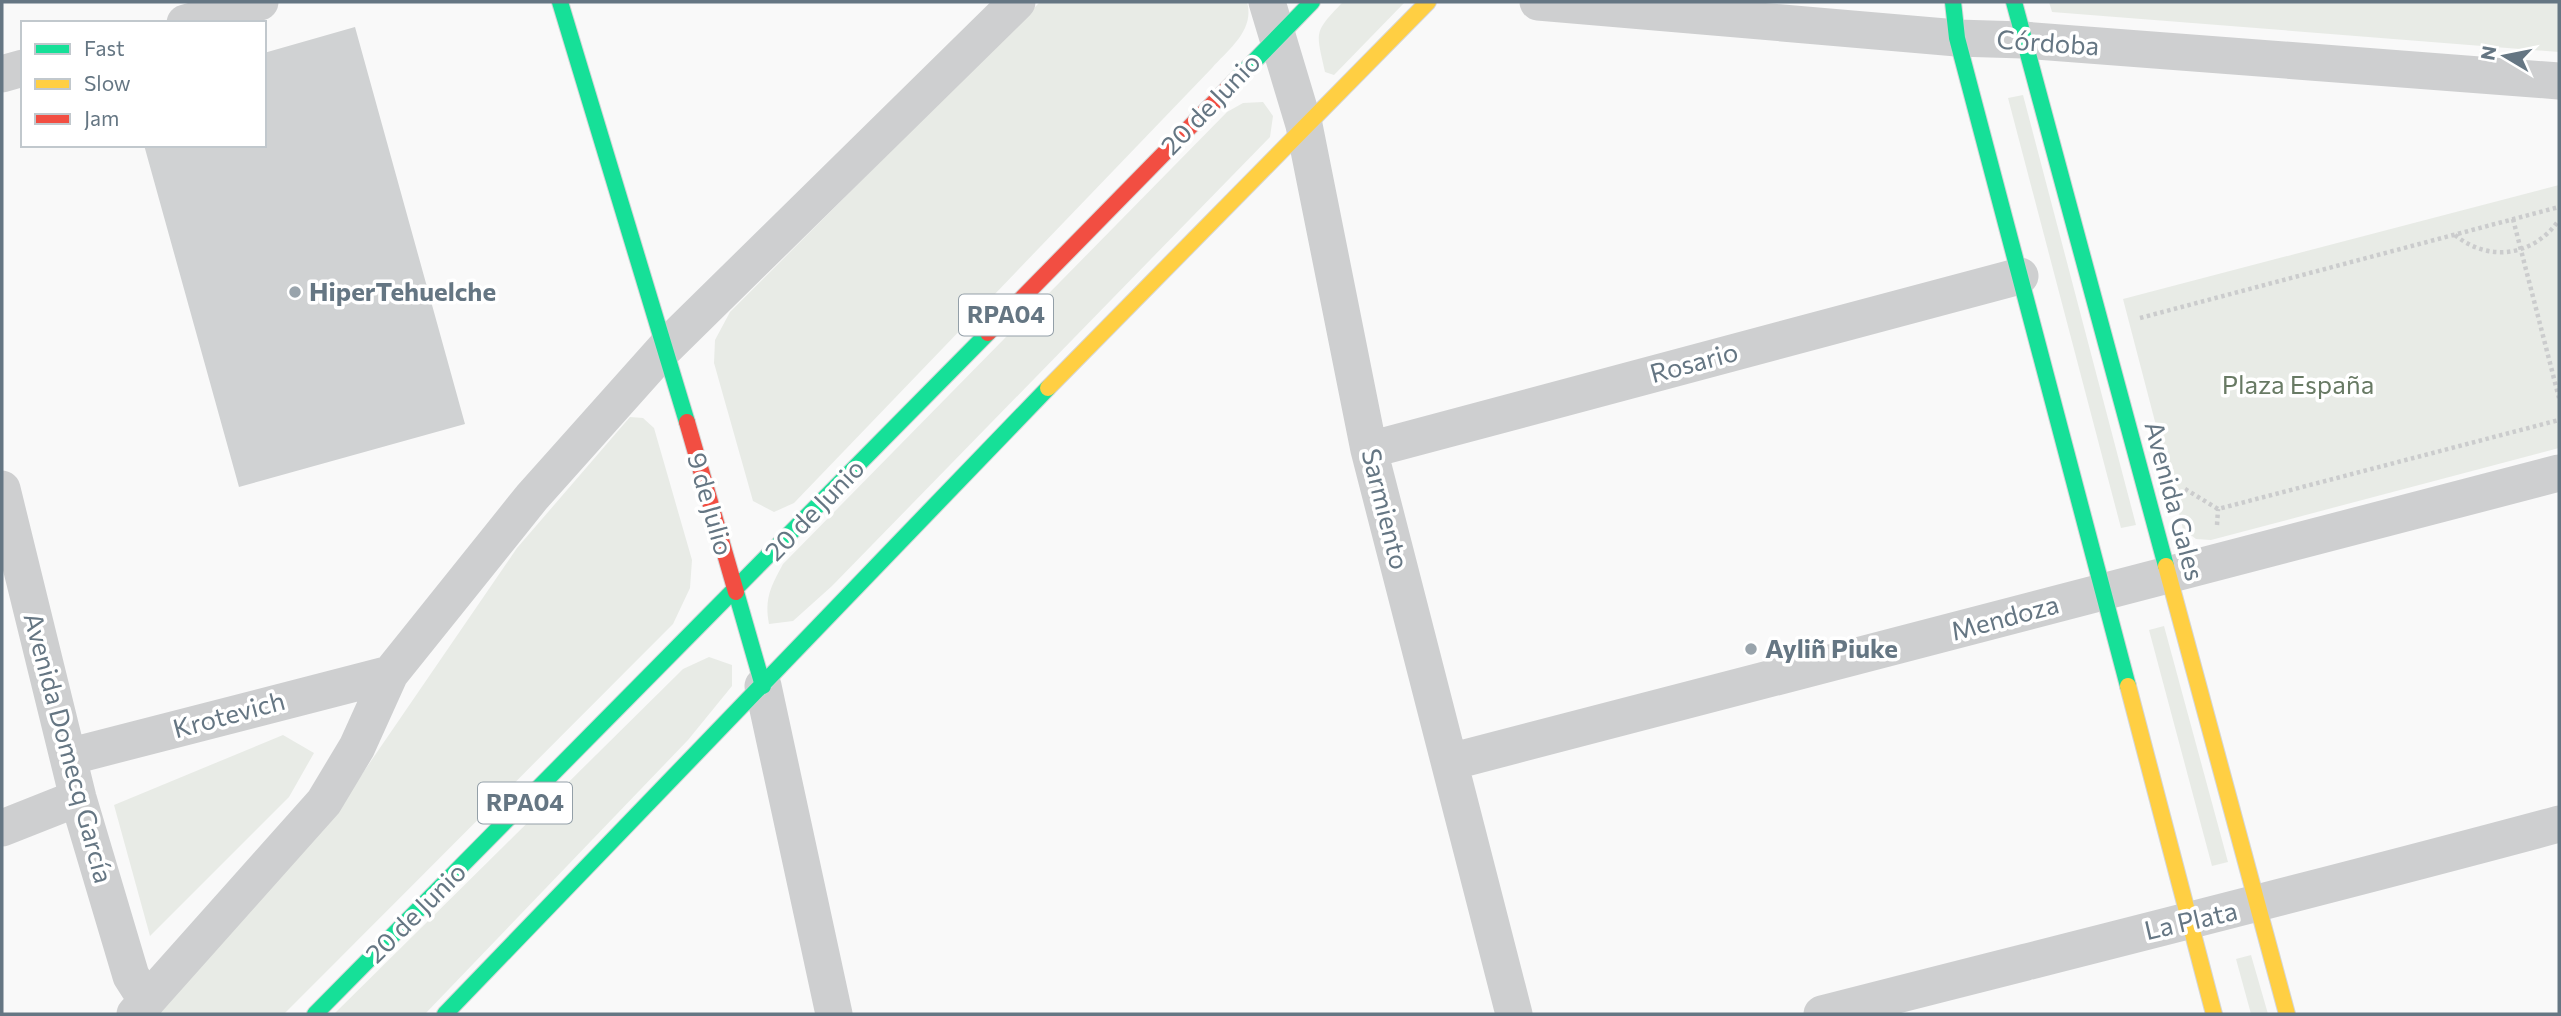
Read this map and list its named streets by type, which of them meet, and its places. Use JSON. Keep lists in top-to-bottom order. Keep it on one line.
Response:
{"streets":{"main road":["20 de Junio","RPA04","Avenida Gales","9 de Julio"],"street":["Córdoba","Rosario","Sarmiento","Mendoza","Krotevich","Avenida Domecq García","La Plata"]},"crossings":[["Córdoba","Avenida Gales"],["20 de Junio","9 de Julio"],["20 de Junio","Sarmiento"],["RPA04","9 de Julio"],["RPA04","Sarmiento"],["Rosario","Sarmiento"],["Avenida Gales","Mendoza"],["Avenida Gales","La Plata"],["Sarmiento","Mendoza"],["Krotevich","Avenida Domecq García"]],"parks":["Plaza España"],"places":["HiperTehuelche","Ayliñ Piuke"],"legend":["Fast","Slow","Jam"],"north":"left"}
